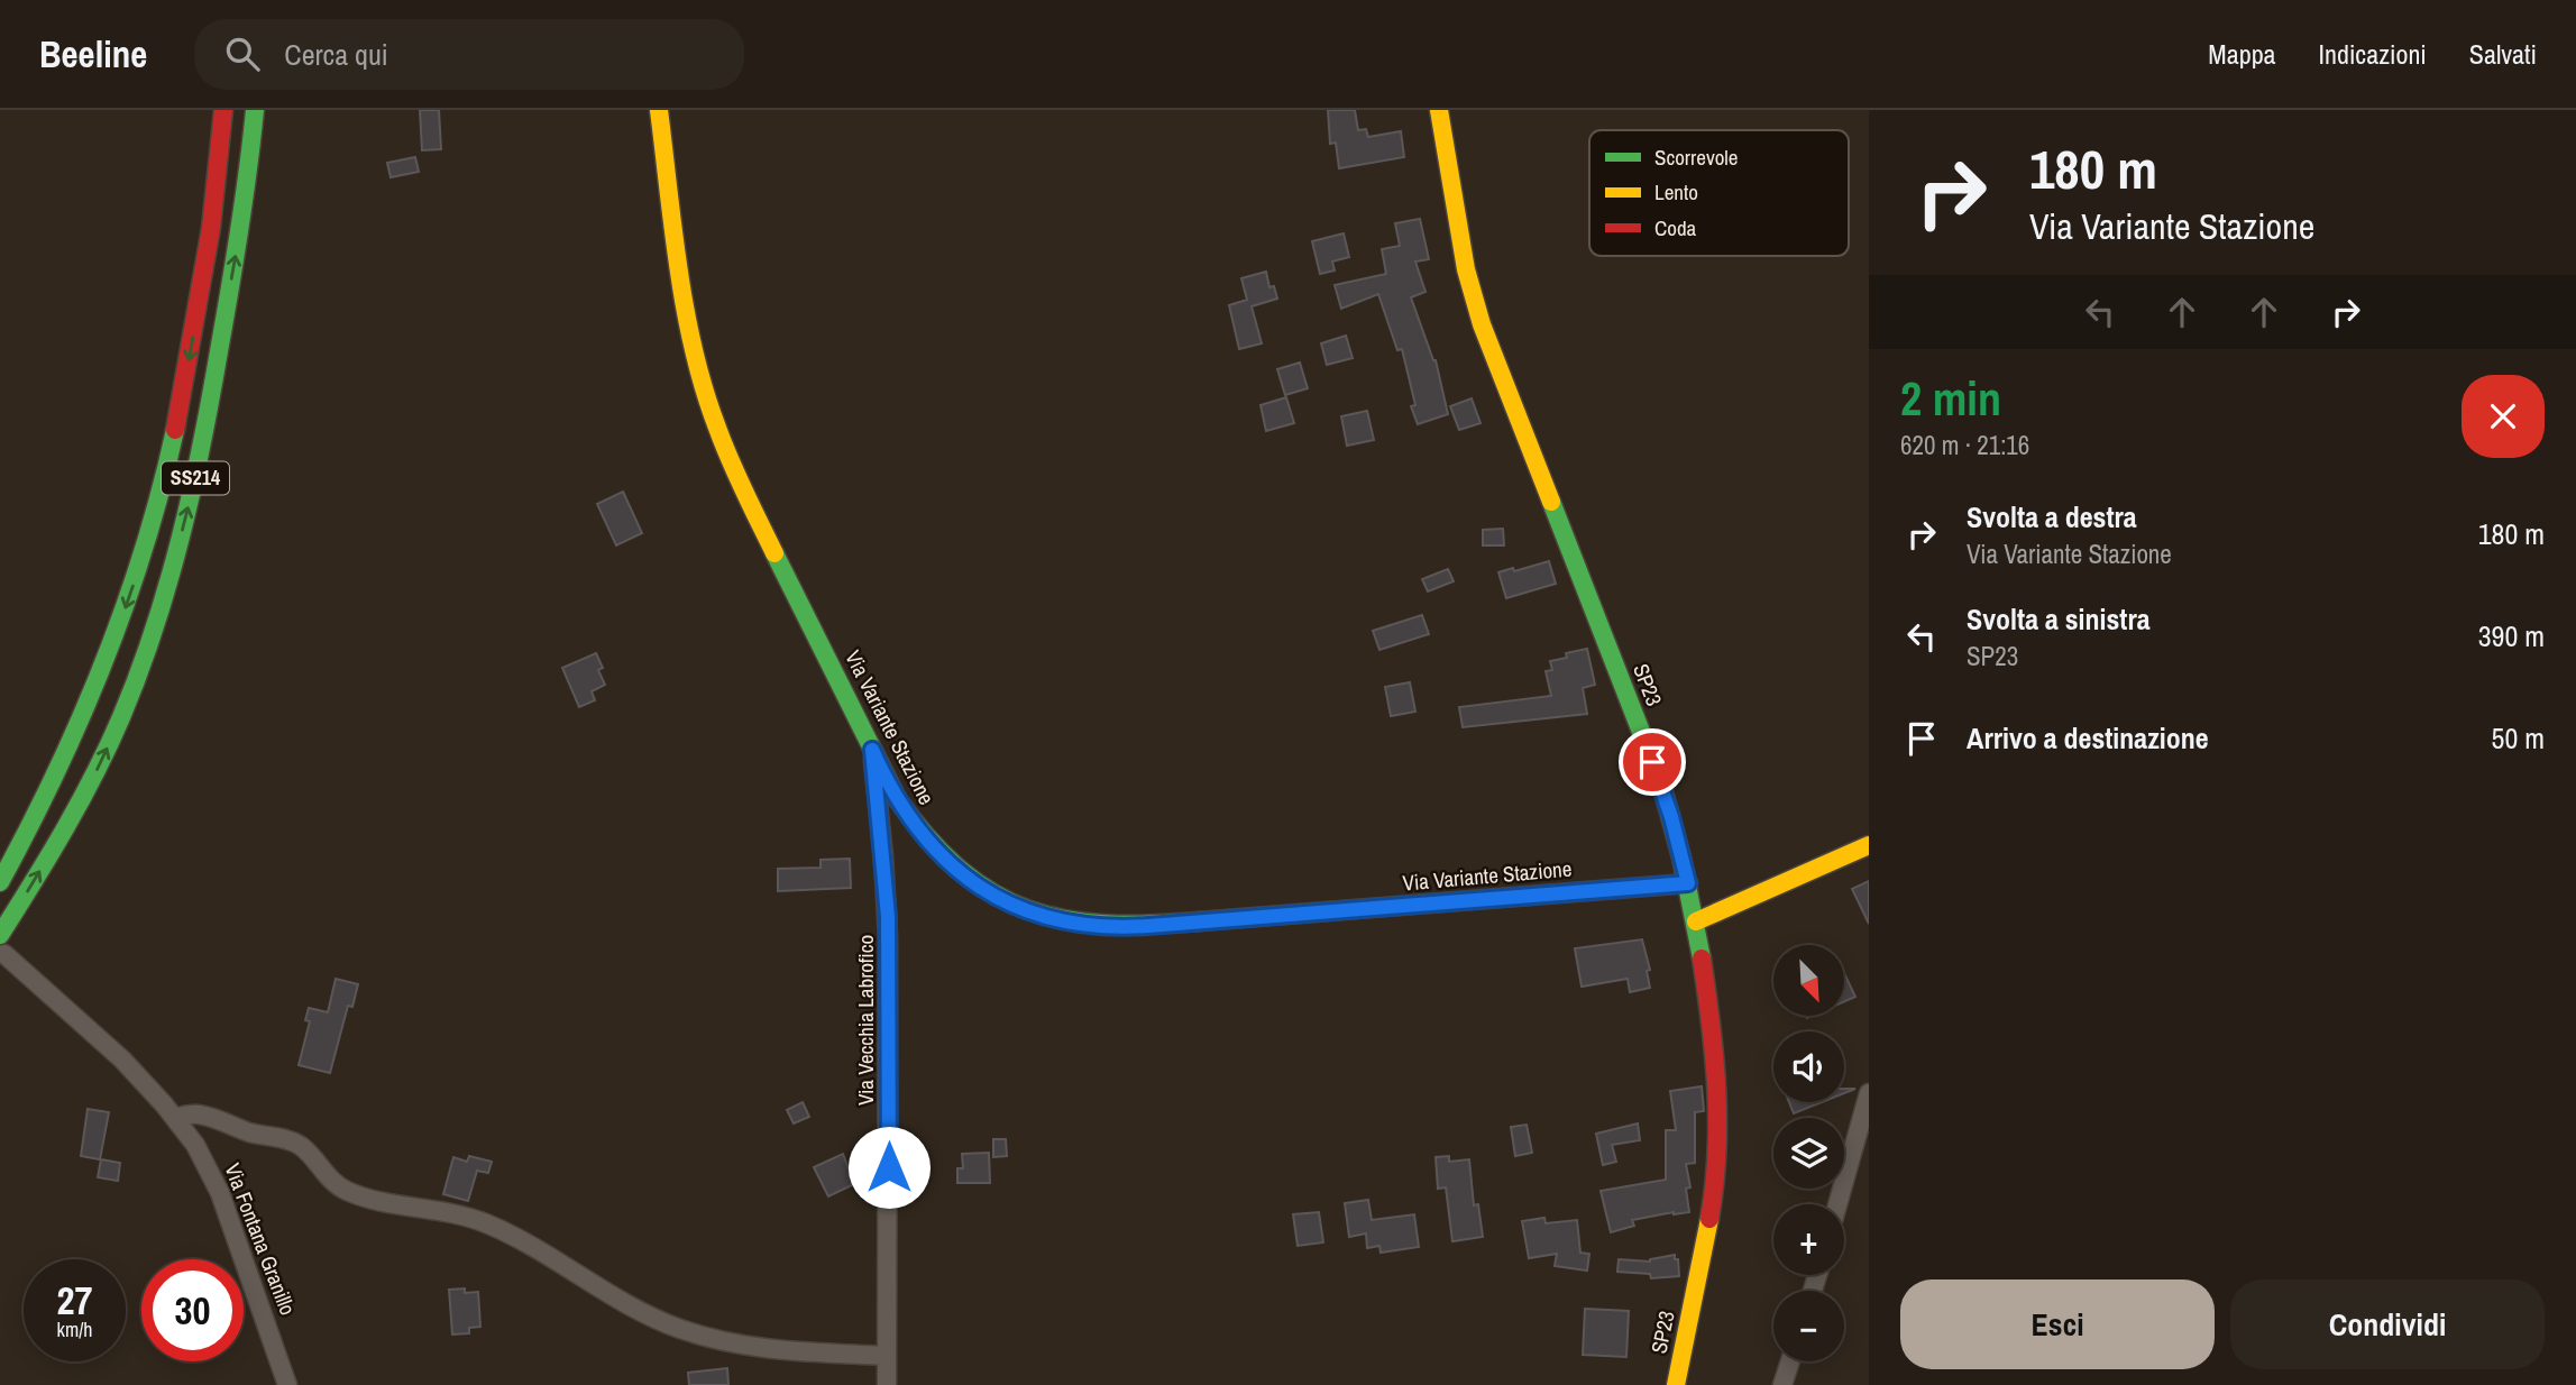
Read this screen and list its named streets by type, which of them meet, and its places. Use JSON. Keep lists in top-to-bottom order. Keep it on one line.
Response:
{"streets":{"main road":["SS214","SP23","Via Variante Stazione"],"street":["Via Vecchia Labrofico","Via Fontana Granillo"]},"crossings":[["SP23","Via Variante Stazione"],["Via Variante Stazione","Via Vecchia Labrofico"]],"legend":["Scorrevole","Lento","Coda"],"north":"bottom right","page":{"header":"Beeline","search":"Cerca qui","nav":["Mappa","Indicazioni","Salvati"],"turn":["180 m","Via Variante Stazione"],"heading":["2 min","620 m · 21:16"],"list":[{"name":"Svolta a destra","note":"Via Variante Stazione","value":"180 m"},{"name":"Svolta a sinistra","note":"SP23","value":"390 m"},{"name":"Arrivo a destinazione","value":"50 m"}],"map_buttons":["+","−"],"speed":"27 km/h","limit":"30","buttons":["Esci","Condividi"]}}
